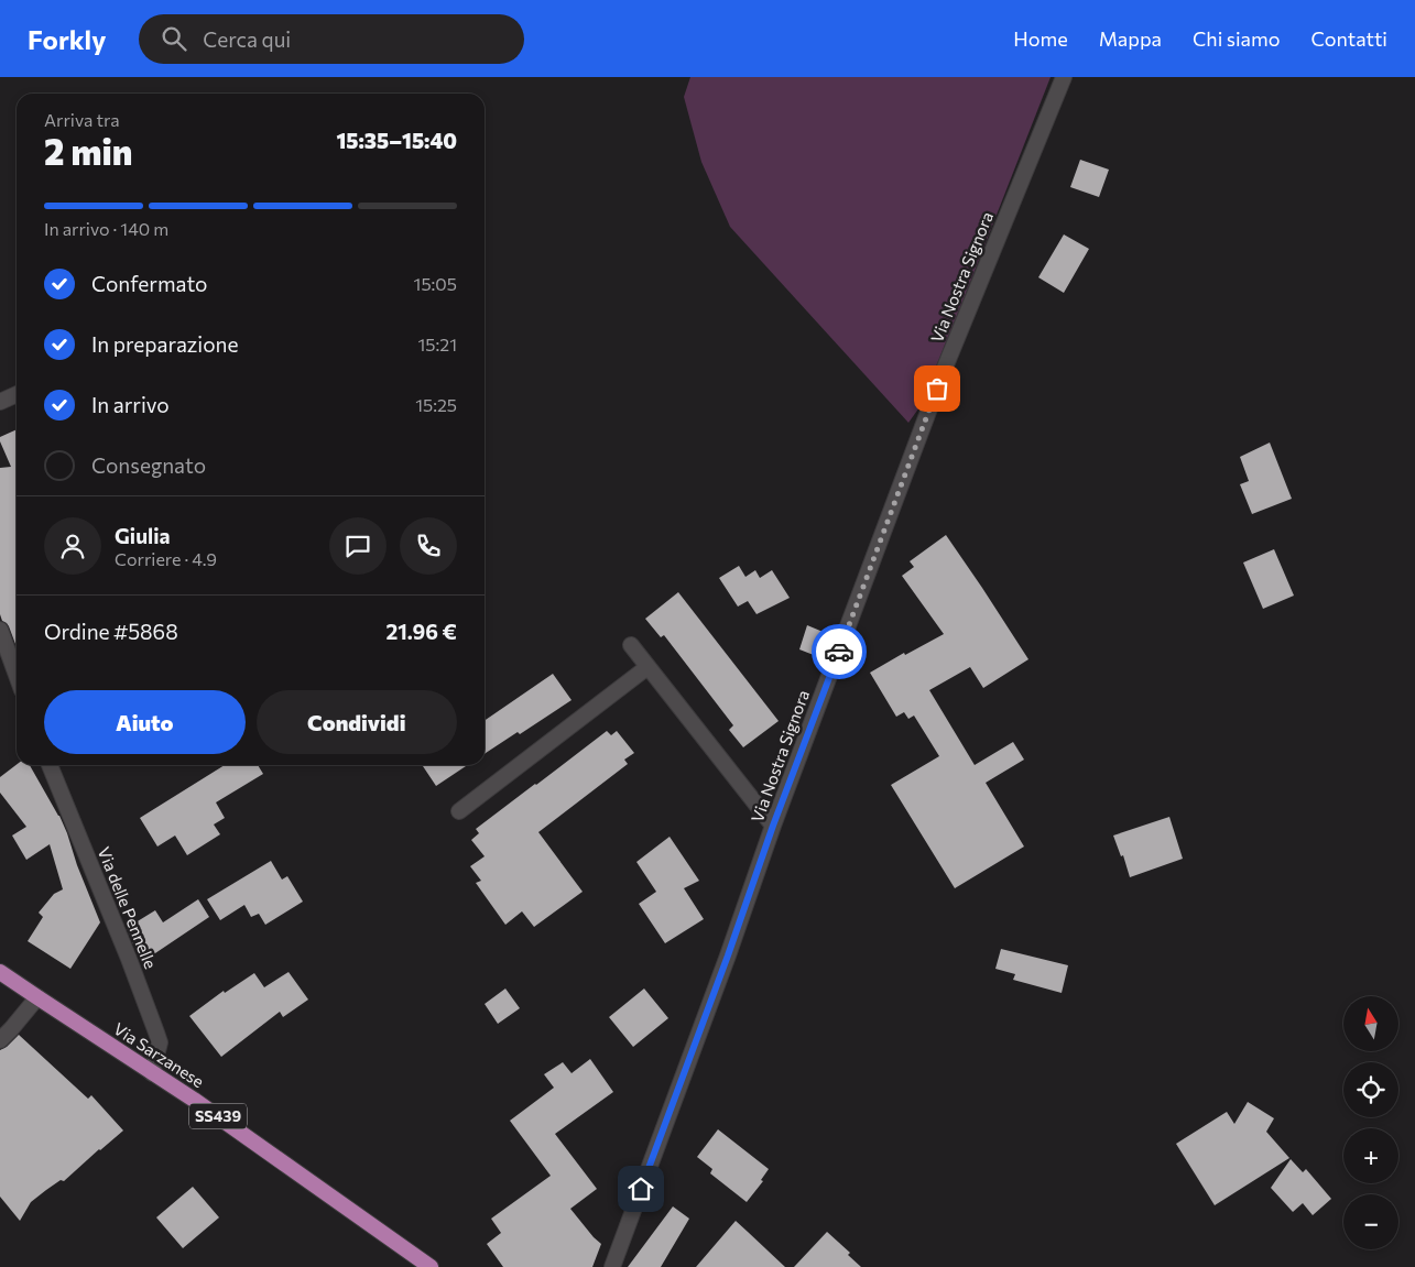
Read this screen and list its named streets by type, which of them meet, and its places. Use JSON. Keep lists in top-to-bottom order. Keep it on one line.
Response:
{"streets":{"main road":["Via Sarzanese","SS439"],"street":["Via Nostra Signora","Via delle Pennelle"]},"crossings":[["Via delle Pennelle","Via Sarzanese"]],"north":"top","page":{"header":"Forkly","search":"Cerca qui","nav":["Home","Mappa","Chi siamo","Contatti"],"heading":["2 min","Arriva tra","15:35–15:40"],"panel":["Giulia","Corriere · 4.9","Ordine #5868","21.96 €"],"bar":"In arrivo · 140 m","list":[["Confermato","15:05"],["In preparazione","15:21"],["In arrivo","15:25"],"Consegnato"],"buttons":["Aiuto","Condividi"],"map_buttons":["+","−"]}}
